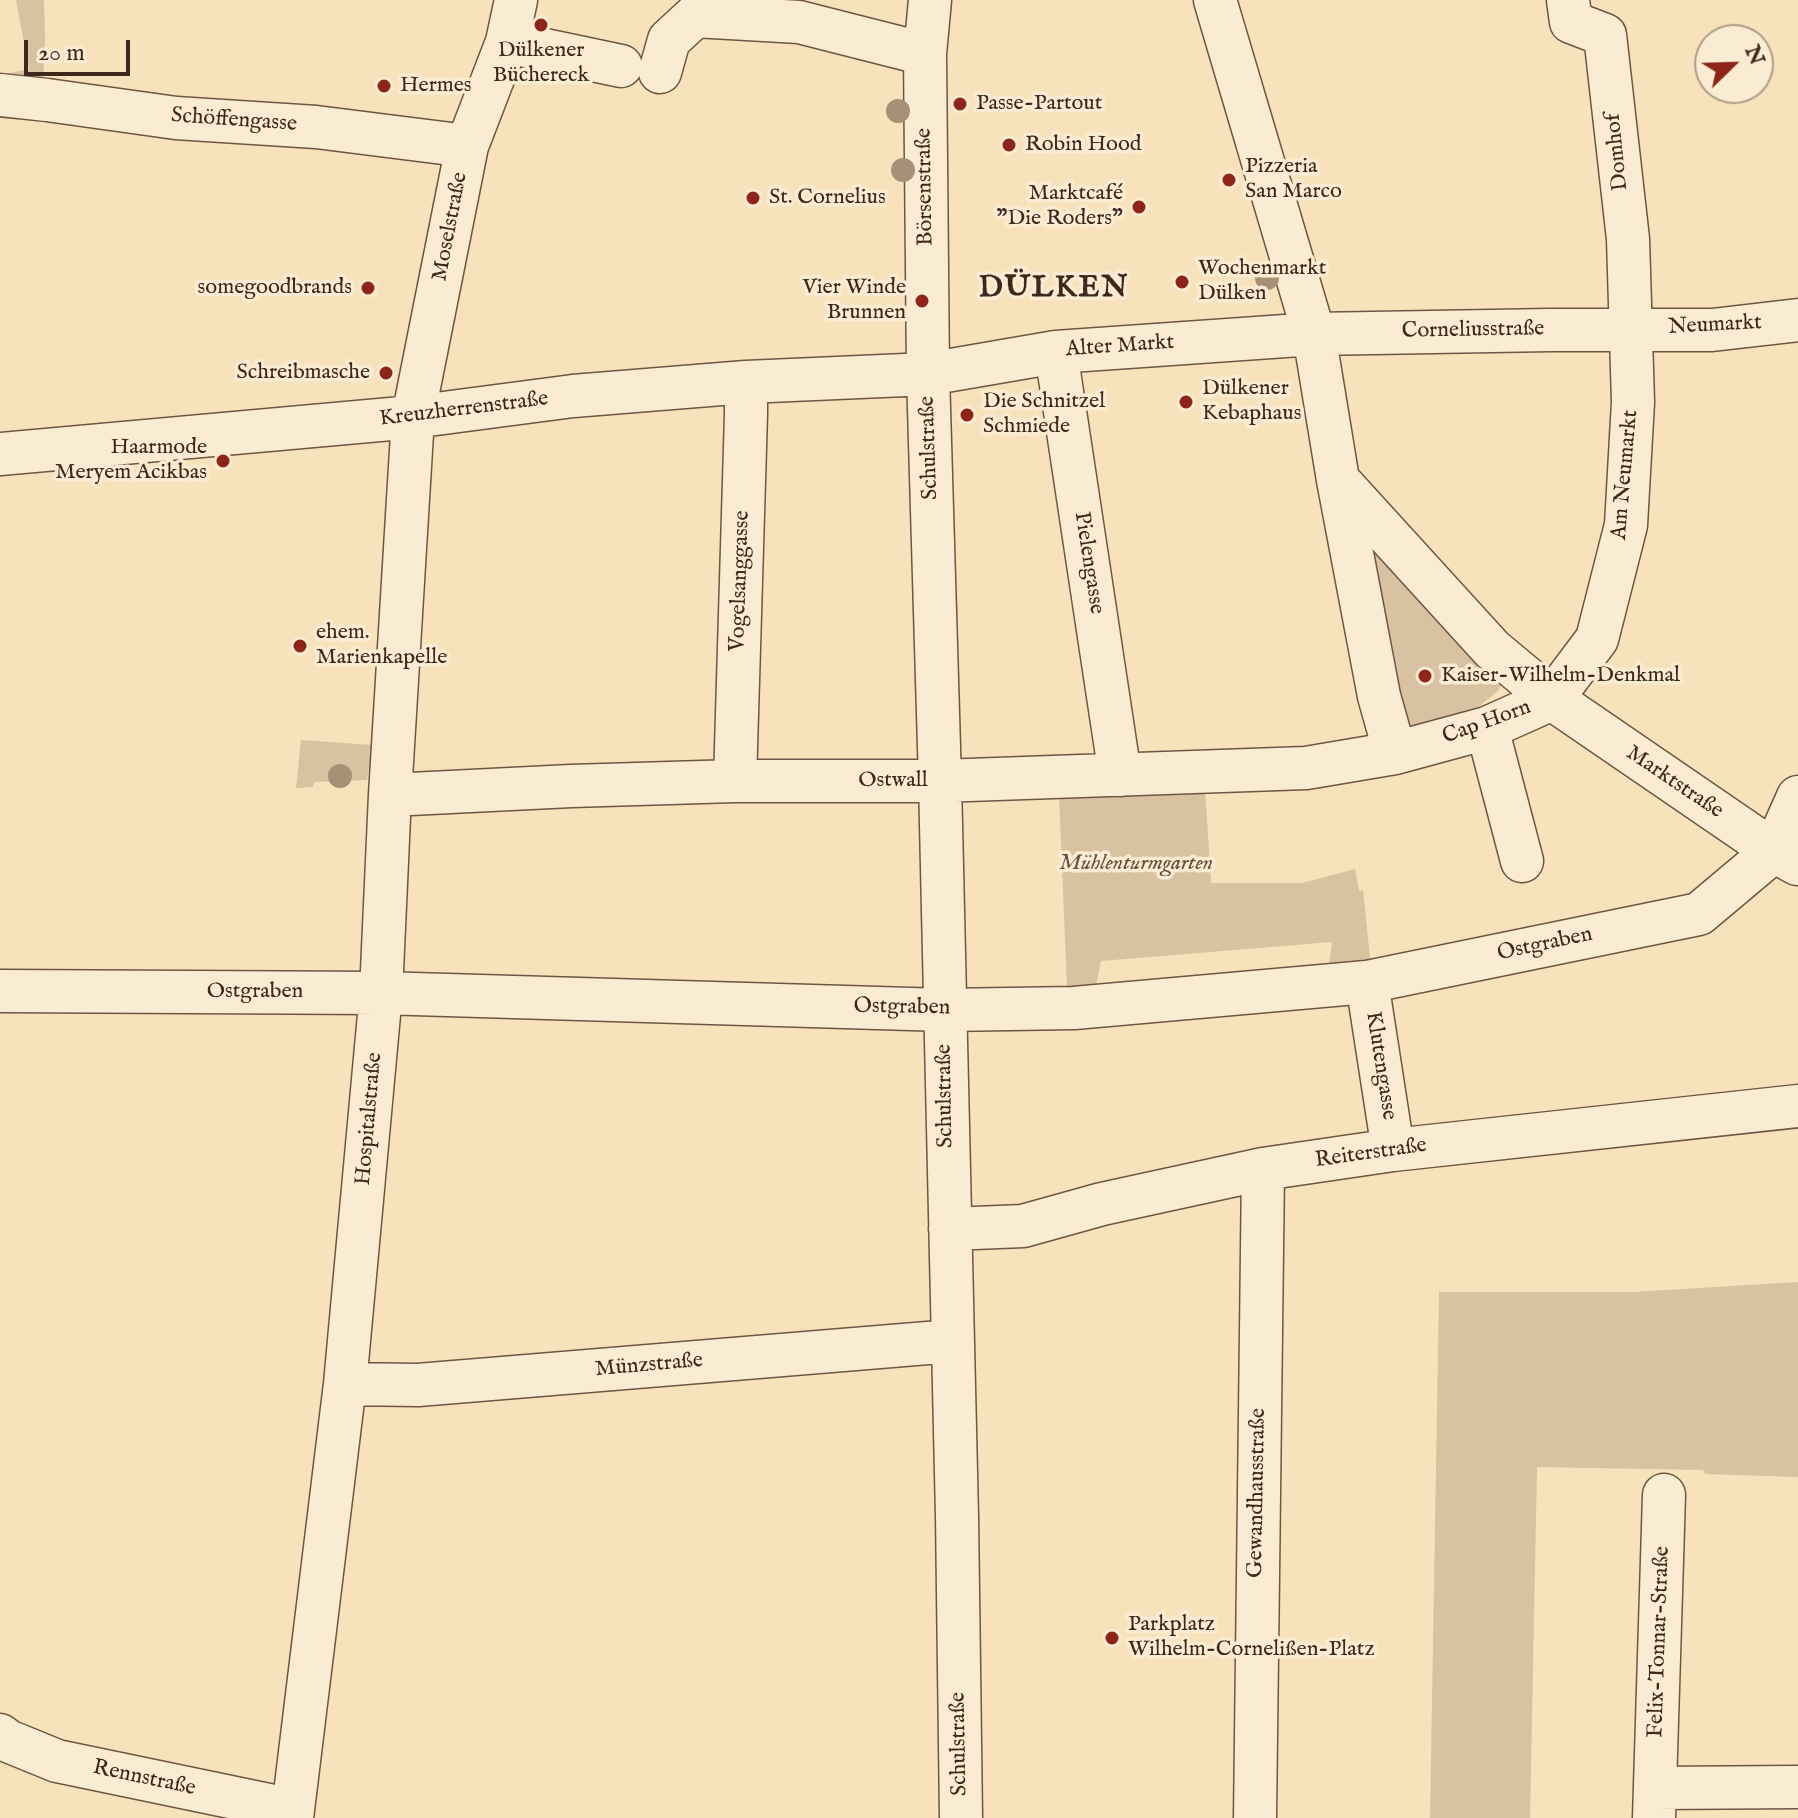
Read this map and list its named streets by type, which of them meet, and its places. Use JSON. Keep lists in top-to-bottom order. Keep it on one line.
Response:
{"streets":{"street":["Schöffengasse","Domhof","Börsenstraße","Moselstraße","Neumarkt","Corneliusstraße","Alter Markt","Kreuzherrenstraße","Schulstraße","Am Neumarkt","Pielengasse","Vogelsanggasse","Cap Horn","Ostwall","Marktstraße","Ostgraben","Klutengasse","Hospitalstraße","Reiterstraße","Münzstraße","Gewandhausstraße","Felix-Tonnar-Straße","Rennstraße"]},"crossings":[["Schöffengasse","Moselstraße"],["Domhof","Neumarkt"],["Domhof","Corneliusstraße"],["Domhof","Am Neumarkt"],["Börsenstraße","Alter Markt"],["Börsenstraße","Kreuzherrenstraße"],["Börsenstraße","Schulstraße"],["Moselstraße","Kreuzherrenstraße"],["Moselstraße","Hospitalstraße"],["Neumarkt","Corneliusstraße"],["Neumarkt","Am Neumarkt"],["Corneliusstraße","Alter Markt"],["Corneliusstraße","Am Neumarkt"],["Alter Markt","Kreuzherrenstraße"],["Alter Markt","Schulstraße"],["Alter Markt","Pielengasse"],["Kreuzherrenstraße","Schulstraße"],["Kreuzherrenstraße","Vogelsanggasse"],["Kreuzherrenstraße","Hospitalstraße"],["Schulstraße","Ostwall"],["Schulstraße","Ostgraben"],["Schulstraße","Reiterstraße"],["Schulstraße","Münzstraße"],["Am Neumarkt","Cap Horn"],["Am Neumarkt","Marktstraße"],["Pielengasse","Ostwall"],["Vogelsanggasse","Ostwall"],["Cap Horn","Ostwall"],["Cap Horn","Marktstraße"],["Ostwall","Hospitalstraße"],["Marktstraße","Ostgraben"],["Ostgraben","Klutengasse"],["Ostgraben","Hospitalstraße"],["Klutengasse","Reiterstraße"],["Hospitalstraße","Münzstraße"],["Hospitalstraße","Rennstraße"],["Reiterstraße","Gewandhausstraße"]],"districts":["DÜLKEN"],"parks":["Mühlenturmgarten"],"places":["Dülkener Büchereck","Hermes","Passe-Partout","Robin Hood","Pizzeria San Marco","St. Cornelius","Marktcafé \"Die Roders\"","Wochenmarkt Dülken","somegoodbrands","Vier Winde Brunnen","Schreibmasche","Dülkener Kebaphaus","Die Schnitzel Schmiede","Haarmode Meryem Acikbas","ehem. Marienkapelle","Kaiser-Wilhelm-Denkmal","Parkplatz Wilhelm-Cornelißen-Platz"],"scale_bar":"20 m","north":"top right"}
